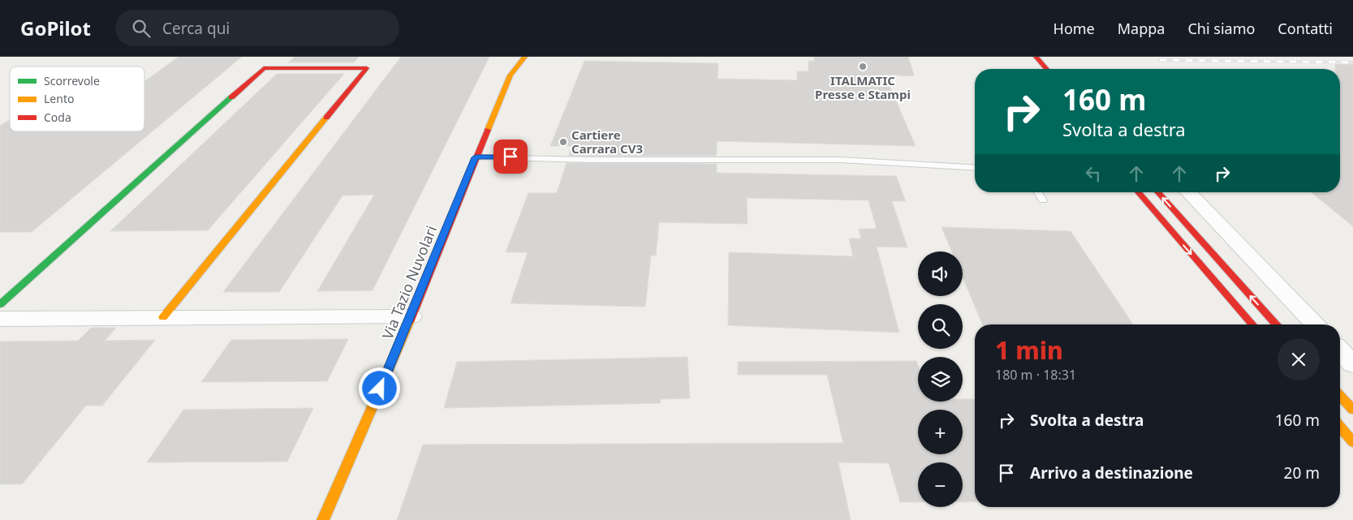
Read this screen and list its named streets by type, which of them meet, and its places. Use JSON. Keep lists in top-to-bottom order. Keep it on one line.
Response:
{"streets":{"main road":["Via Tazio Nuvolari"]},"places":["ITALMATIC Presse e Stampi","Cartiere Carrara CV3"],"legend":["Scorrevole","Lento","Coda"],"page":{"header":"GoPilot","search":"Cerca qui","nav":["Home","Mappa","Chi siamo","Contatti"],"turn":["160 m","Svolta a destra"],"map_buttons":["+","−"],"heading":["1 min","180 m · 18:31"],"list":[{"name":"Svolta a destra","value":"160 m"},{"name":"Arrivo a destinazione","value":"20 m"}]}}
